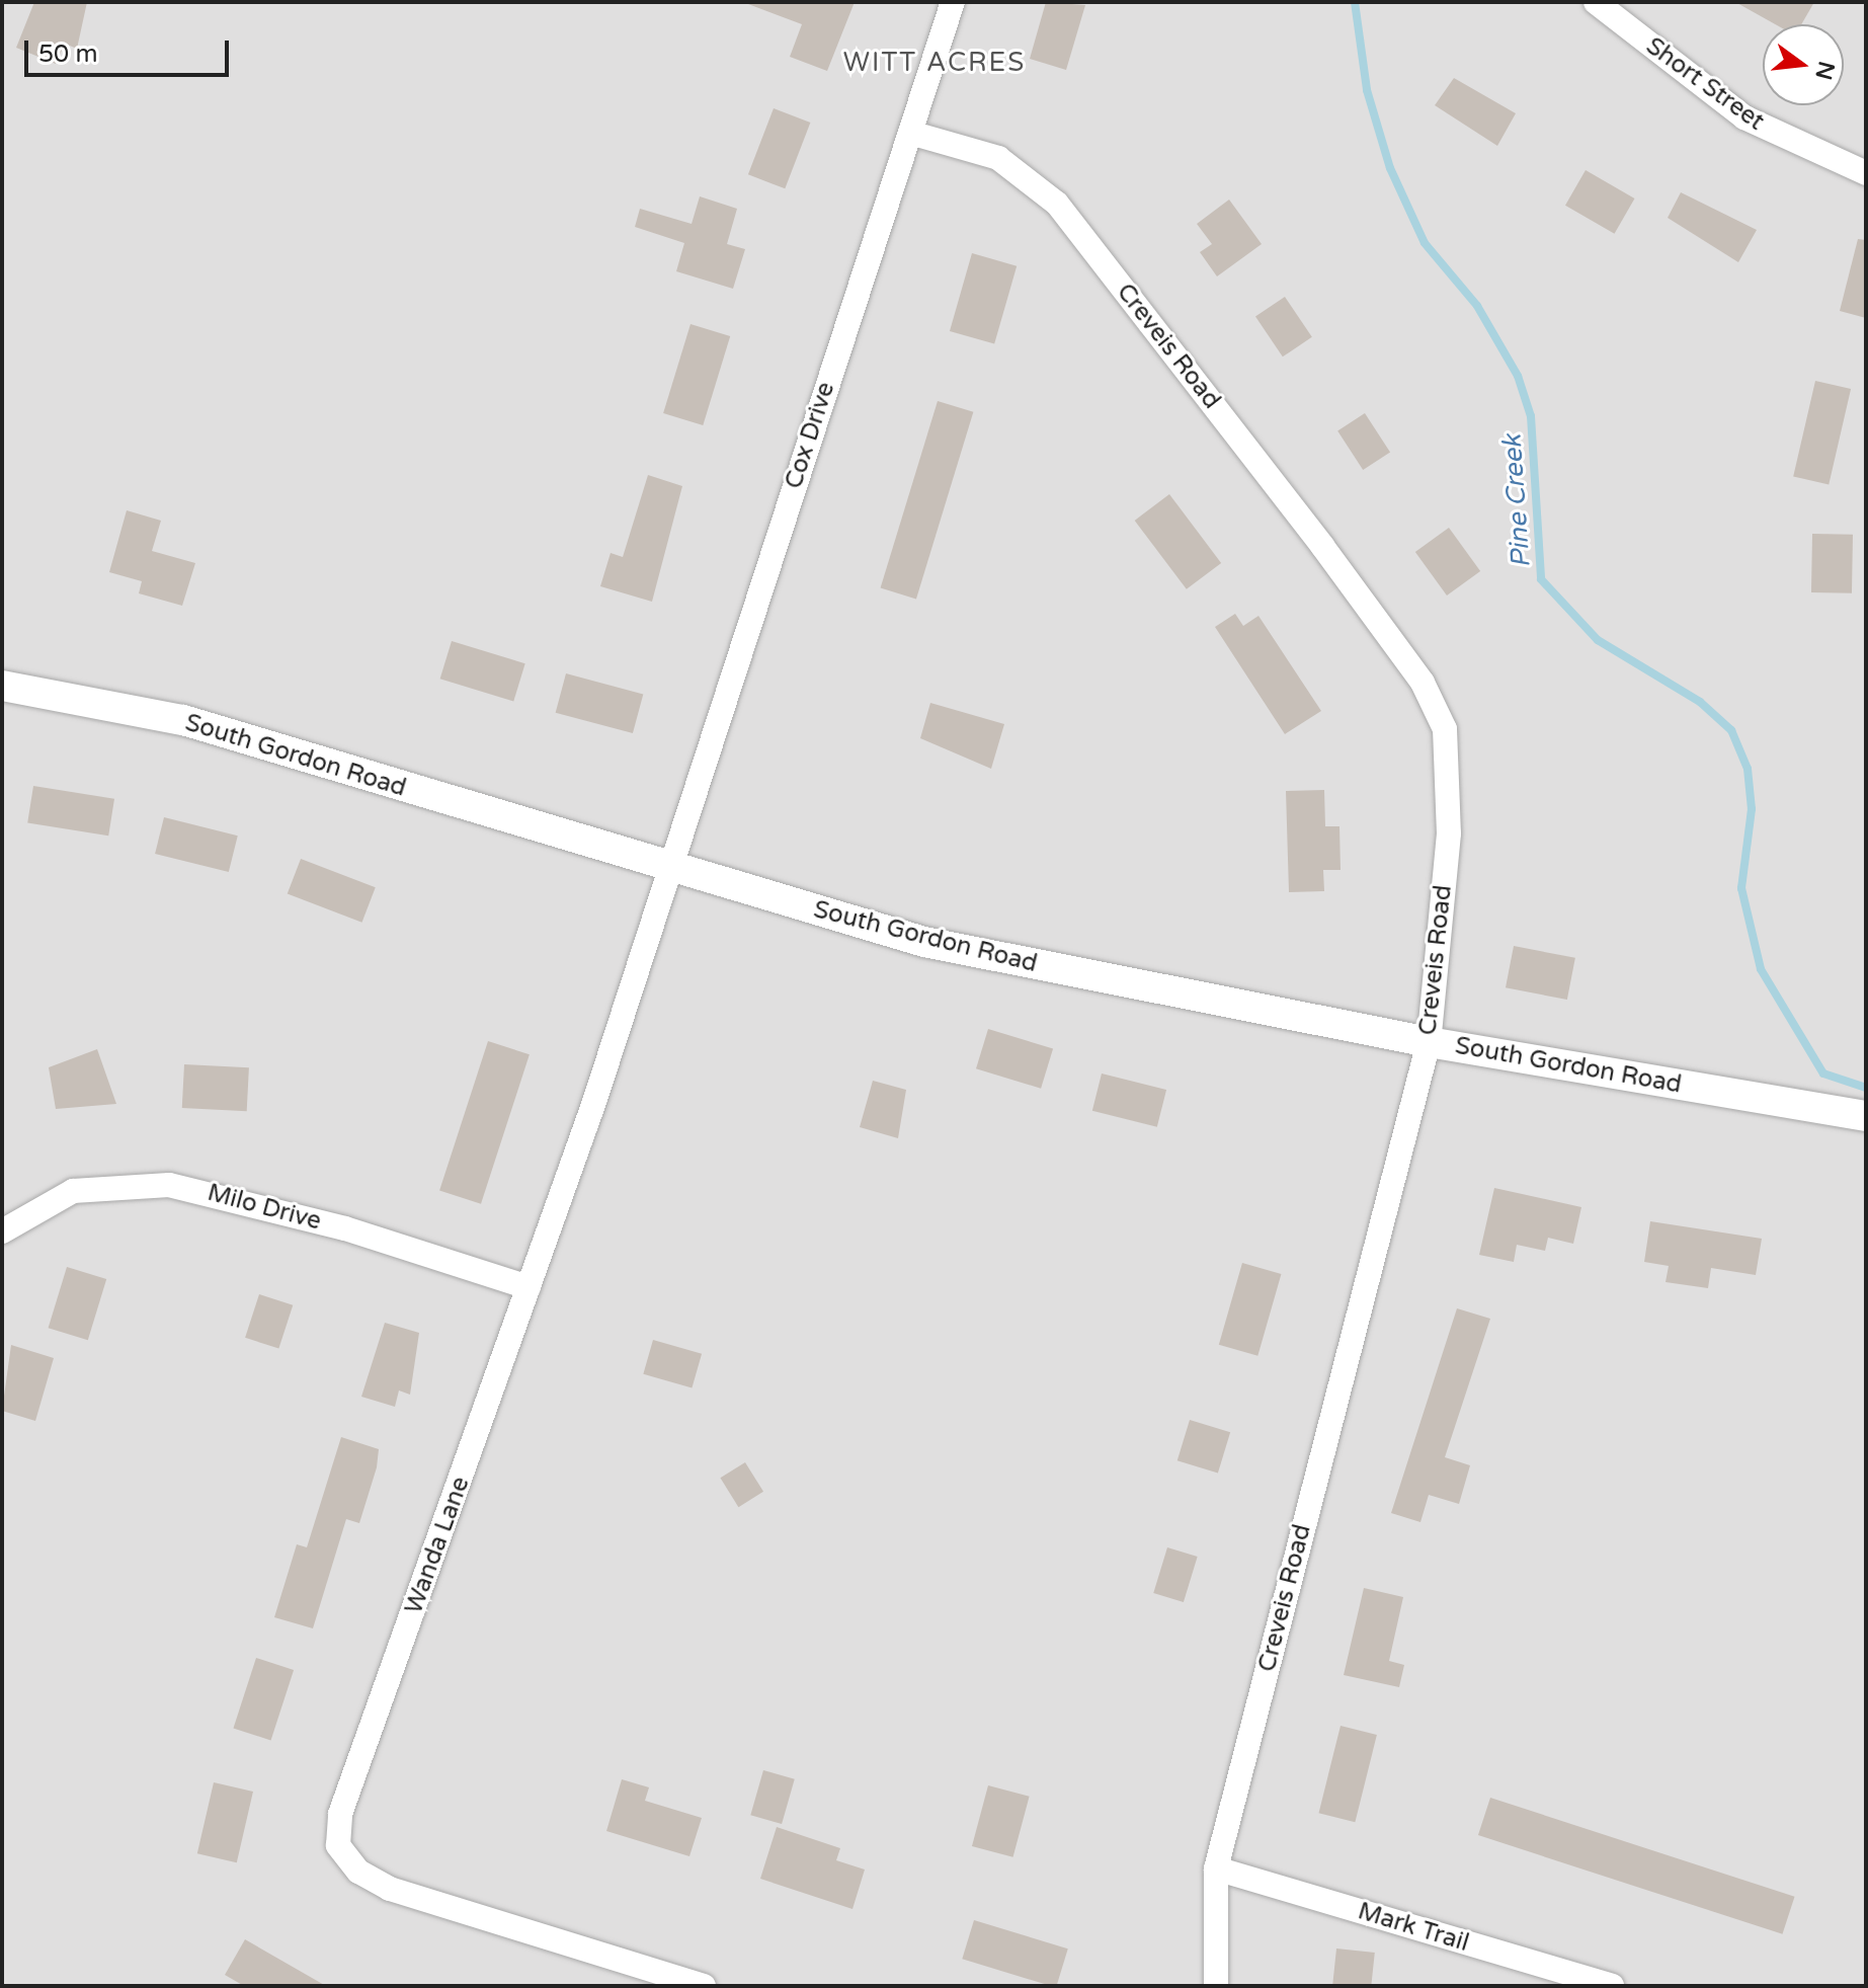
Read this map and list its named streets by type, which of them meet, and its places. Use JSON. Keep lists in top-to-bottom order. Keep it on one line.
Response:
{"streets":{"street":["Short Street","Creveis Road","Cox Drive","South Gordon Road","Milo Drive","Wanda Lane","Mark Trail"]},"crossings":[["Creveis Road","Cox Drive"],["Creveis Road","South Gordon Road"],["Creveis Road","Mark Trail"],["Cox Drive","South Gordon Road"],["Cox Drive","Wanda Lane"],["South Gordon Road","Wanda Lane"],["Milo Drive","Wanda Lane"]],"districts":["WITT ACRES"],"water":["Pine Creek"],"scale_bar":"50 m","north":"right"}
